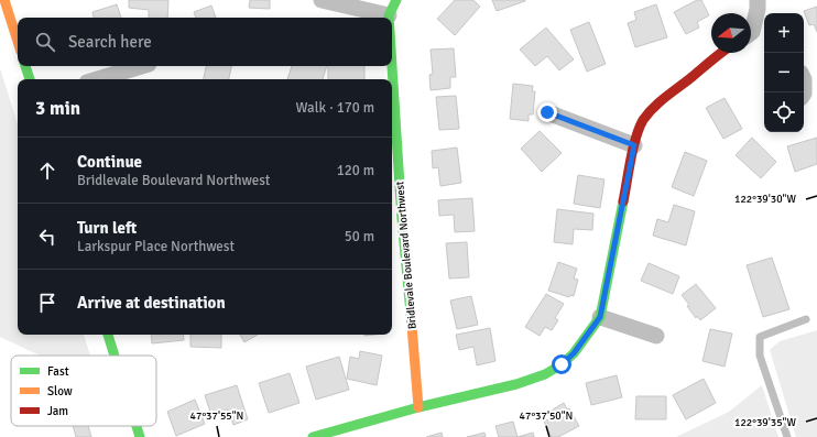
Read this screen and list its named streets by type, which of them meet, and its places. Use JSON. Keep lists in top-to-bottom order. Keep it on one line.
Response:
{"streets":{"street":["Bridlevale Boulevard Northwest"]},"legend":["Fast","Slow","Jam"],"north":"left","page":{"map_buttons":["+","−"],"search":"Search here","heading":["3 min","Walk · 170 m"],"list":[["Continue","Bridlevale Boulevard Northwest","120 m"],["Turn left","Larkspur Place Northwest","50 m"],"Arrive at destination"]},"coordinates":["122°39'30\"W","47°37'55\"N","47°37'50\"N","122°39'35\"W"]}
